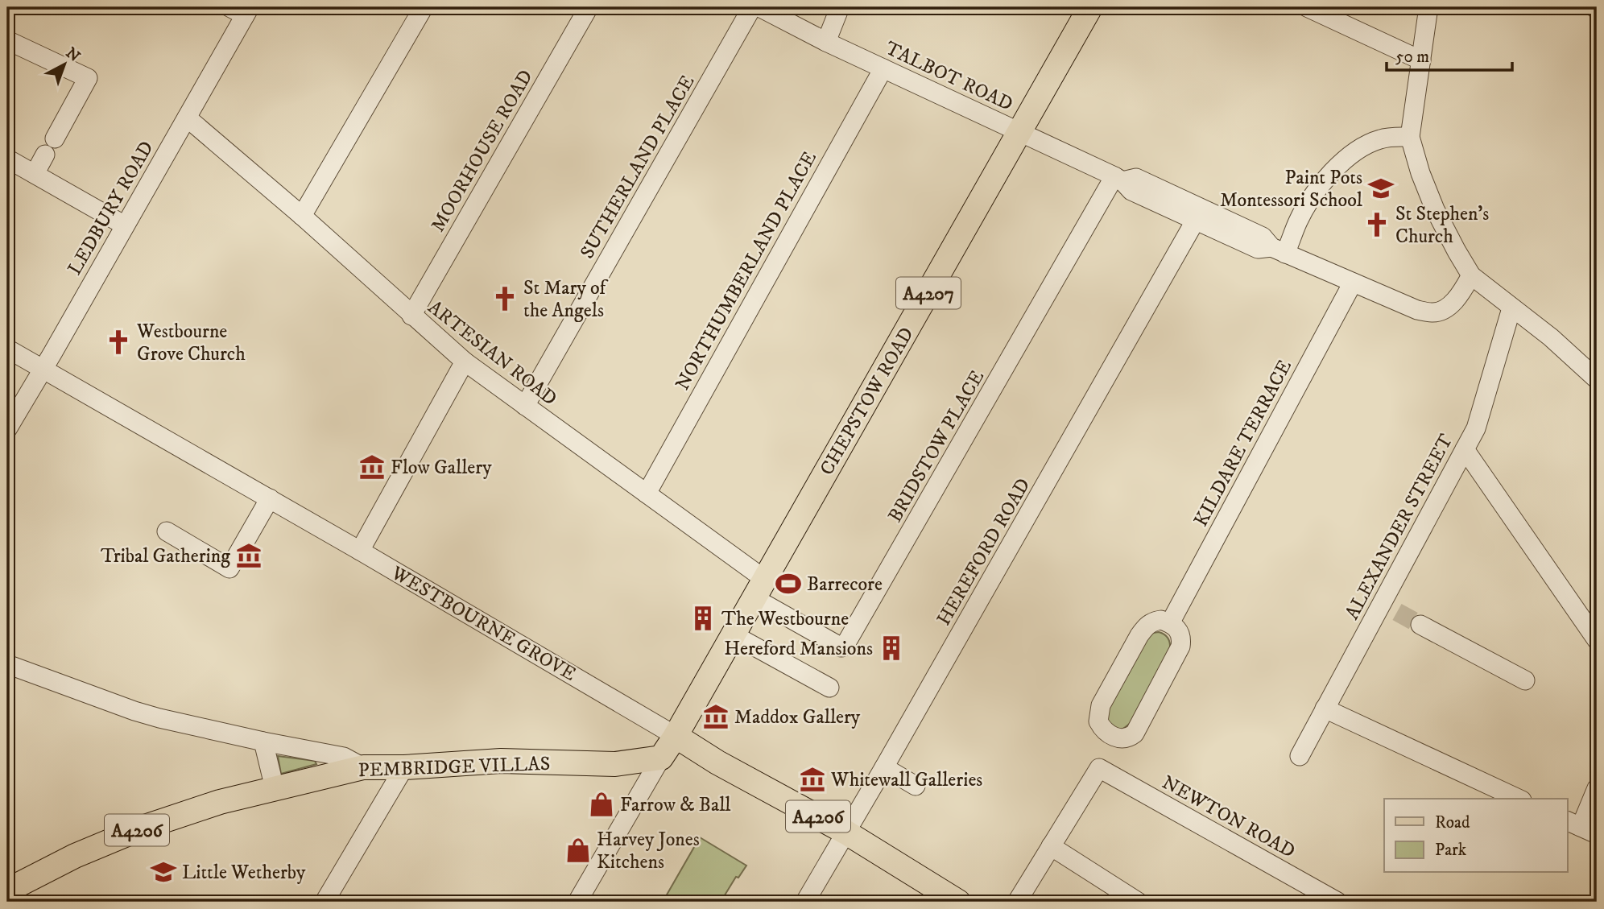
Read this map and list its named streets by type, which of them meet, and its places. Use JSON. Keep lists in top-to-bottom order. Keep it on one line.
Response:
{"streets":{"main road":["A4207","CHEPSTOW ROAD","WESTBOURNE GROVE","PEMBRIDGE VILLAS","A4206"],"street":["TALBOT ROAD","MOORHOUSE ROAD","SUTHERLAND PLACE","LEDBURY ROAD","NORTHUMBERLAND PLACE","ARTESIAN ROAD","KILDARE TERRACE","BRIDSTOW PLACE","ALEXANDER STREET","HEREFORD ROAD","NEWTON ROAD"]},"crossings":[["TALBOT ROAD","NORTHUMBERLAND PLACE"],["TALBOT ROAD","CHEPSTOW ROAD"],["TALBOT ROAD","KILDARE TERRACE"],["TALBOT ROAD","BRIDSTOW PLACE"],["TALBOT ROAD","HEREFORD ROAD"],["MOORHOUSE ROAD","ARTESIAN ROAD"],["SUTHERLAND PLACE","ARTESIAN ROAD"],["LEDBURY ROAD","ARTESIAN ROAD"],["LEDBURY ROAD","WESTBOURNE GROVE"],["NORTHUMBERLAND PLACE","ARTESIAN ROAD"],["ARTESIAN ROAD","CHEPSTOW ROAD"],["ARTESIAN ROAD","BRIDSTOW PLACE"],["CHEPSTOW ROAD","BRIDSTOW PLACE"],["CHEPSTOW ROAD","WESTBOURNE GROVE"],["HEREFORD ROAD","WESTBOURNE GROVE"]],"places":{"school or university":["Paint Pots Montessori School","Little Wetherby"],"church":["St Stephen's Church","St Mary of the Angels","Westbourne Grove Church"],"museum":["Flow Gallery","Tribal Gathering","Maddox Gallery","Whitewall Galleries"],"sports":["Barrecore"],"building":["The Westbourne","Hereford Mansions"],"shop":["Farrow & Ball","Harvey Jones Kitchens"]},"legend":["Road","Park"],"scale_bar":"50 m","north":"top right"}
